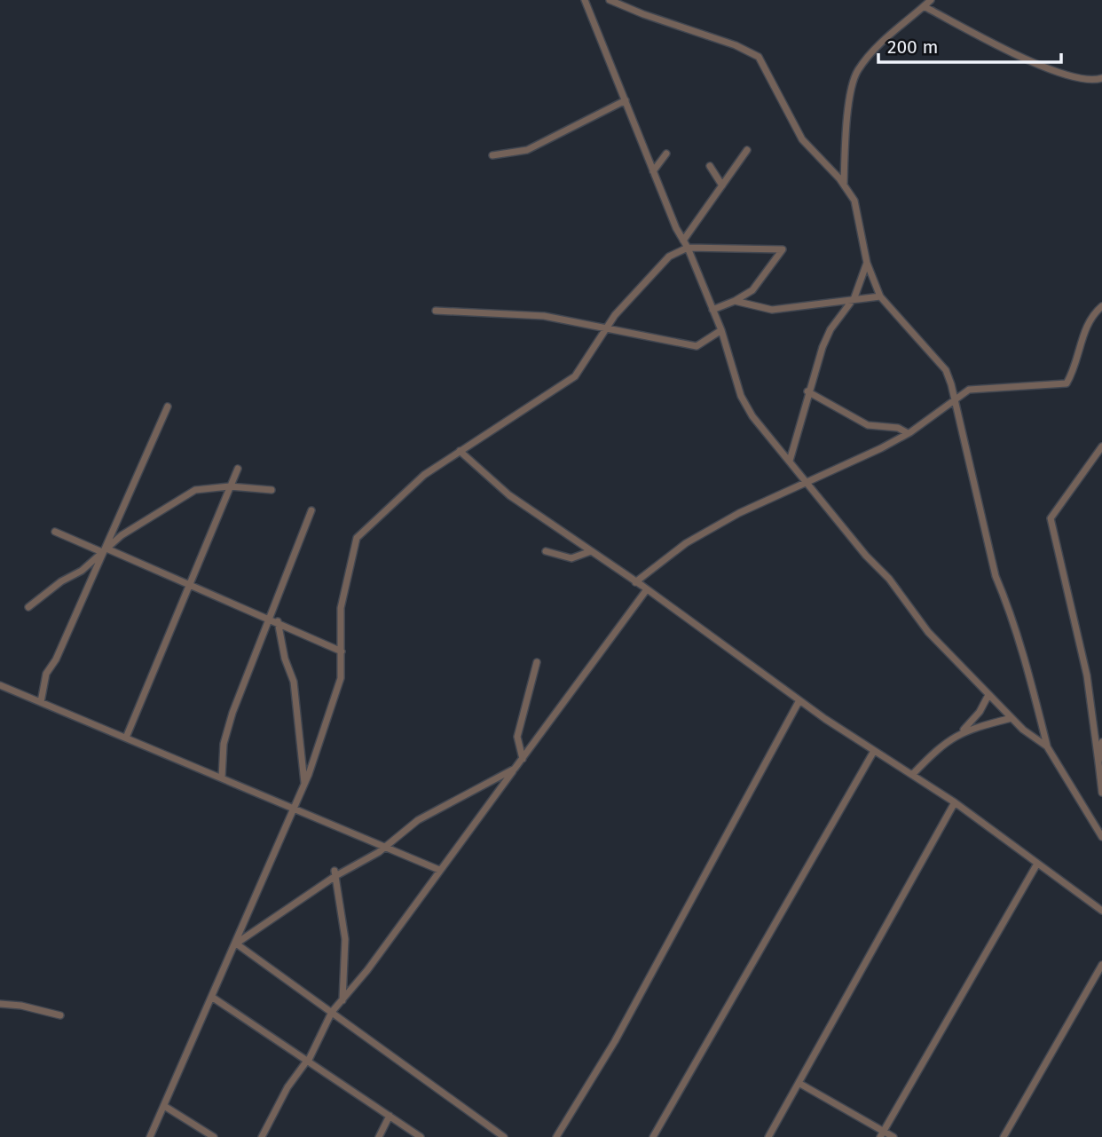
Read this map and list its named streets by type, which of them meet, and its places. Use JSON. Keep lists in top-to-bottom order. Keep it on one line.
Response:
{"scale_bar":"200 m"}
